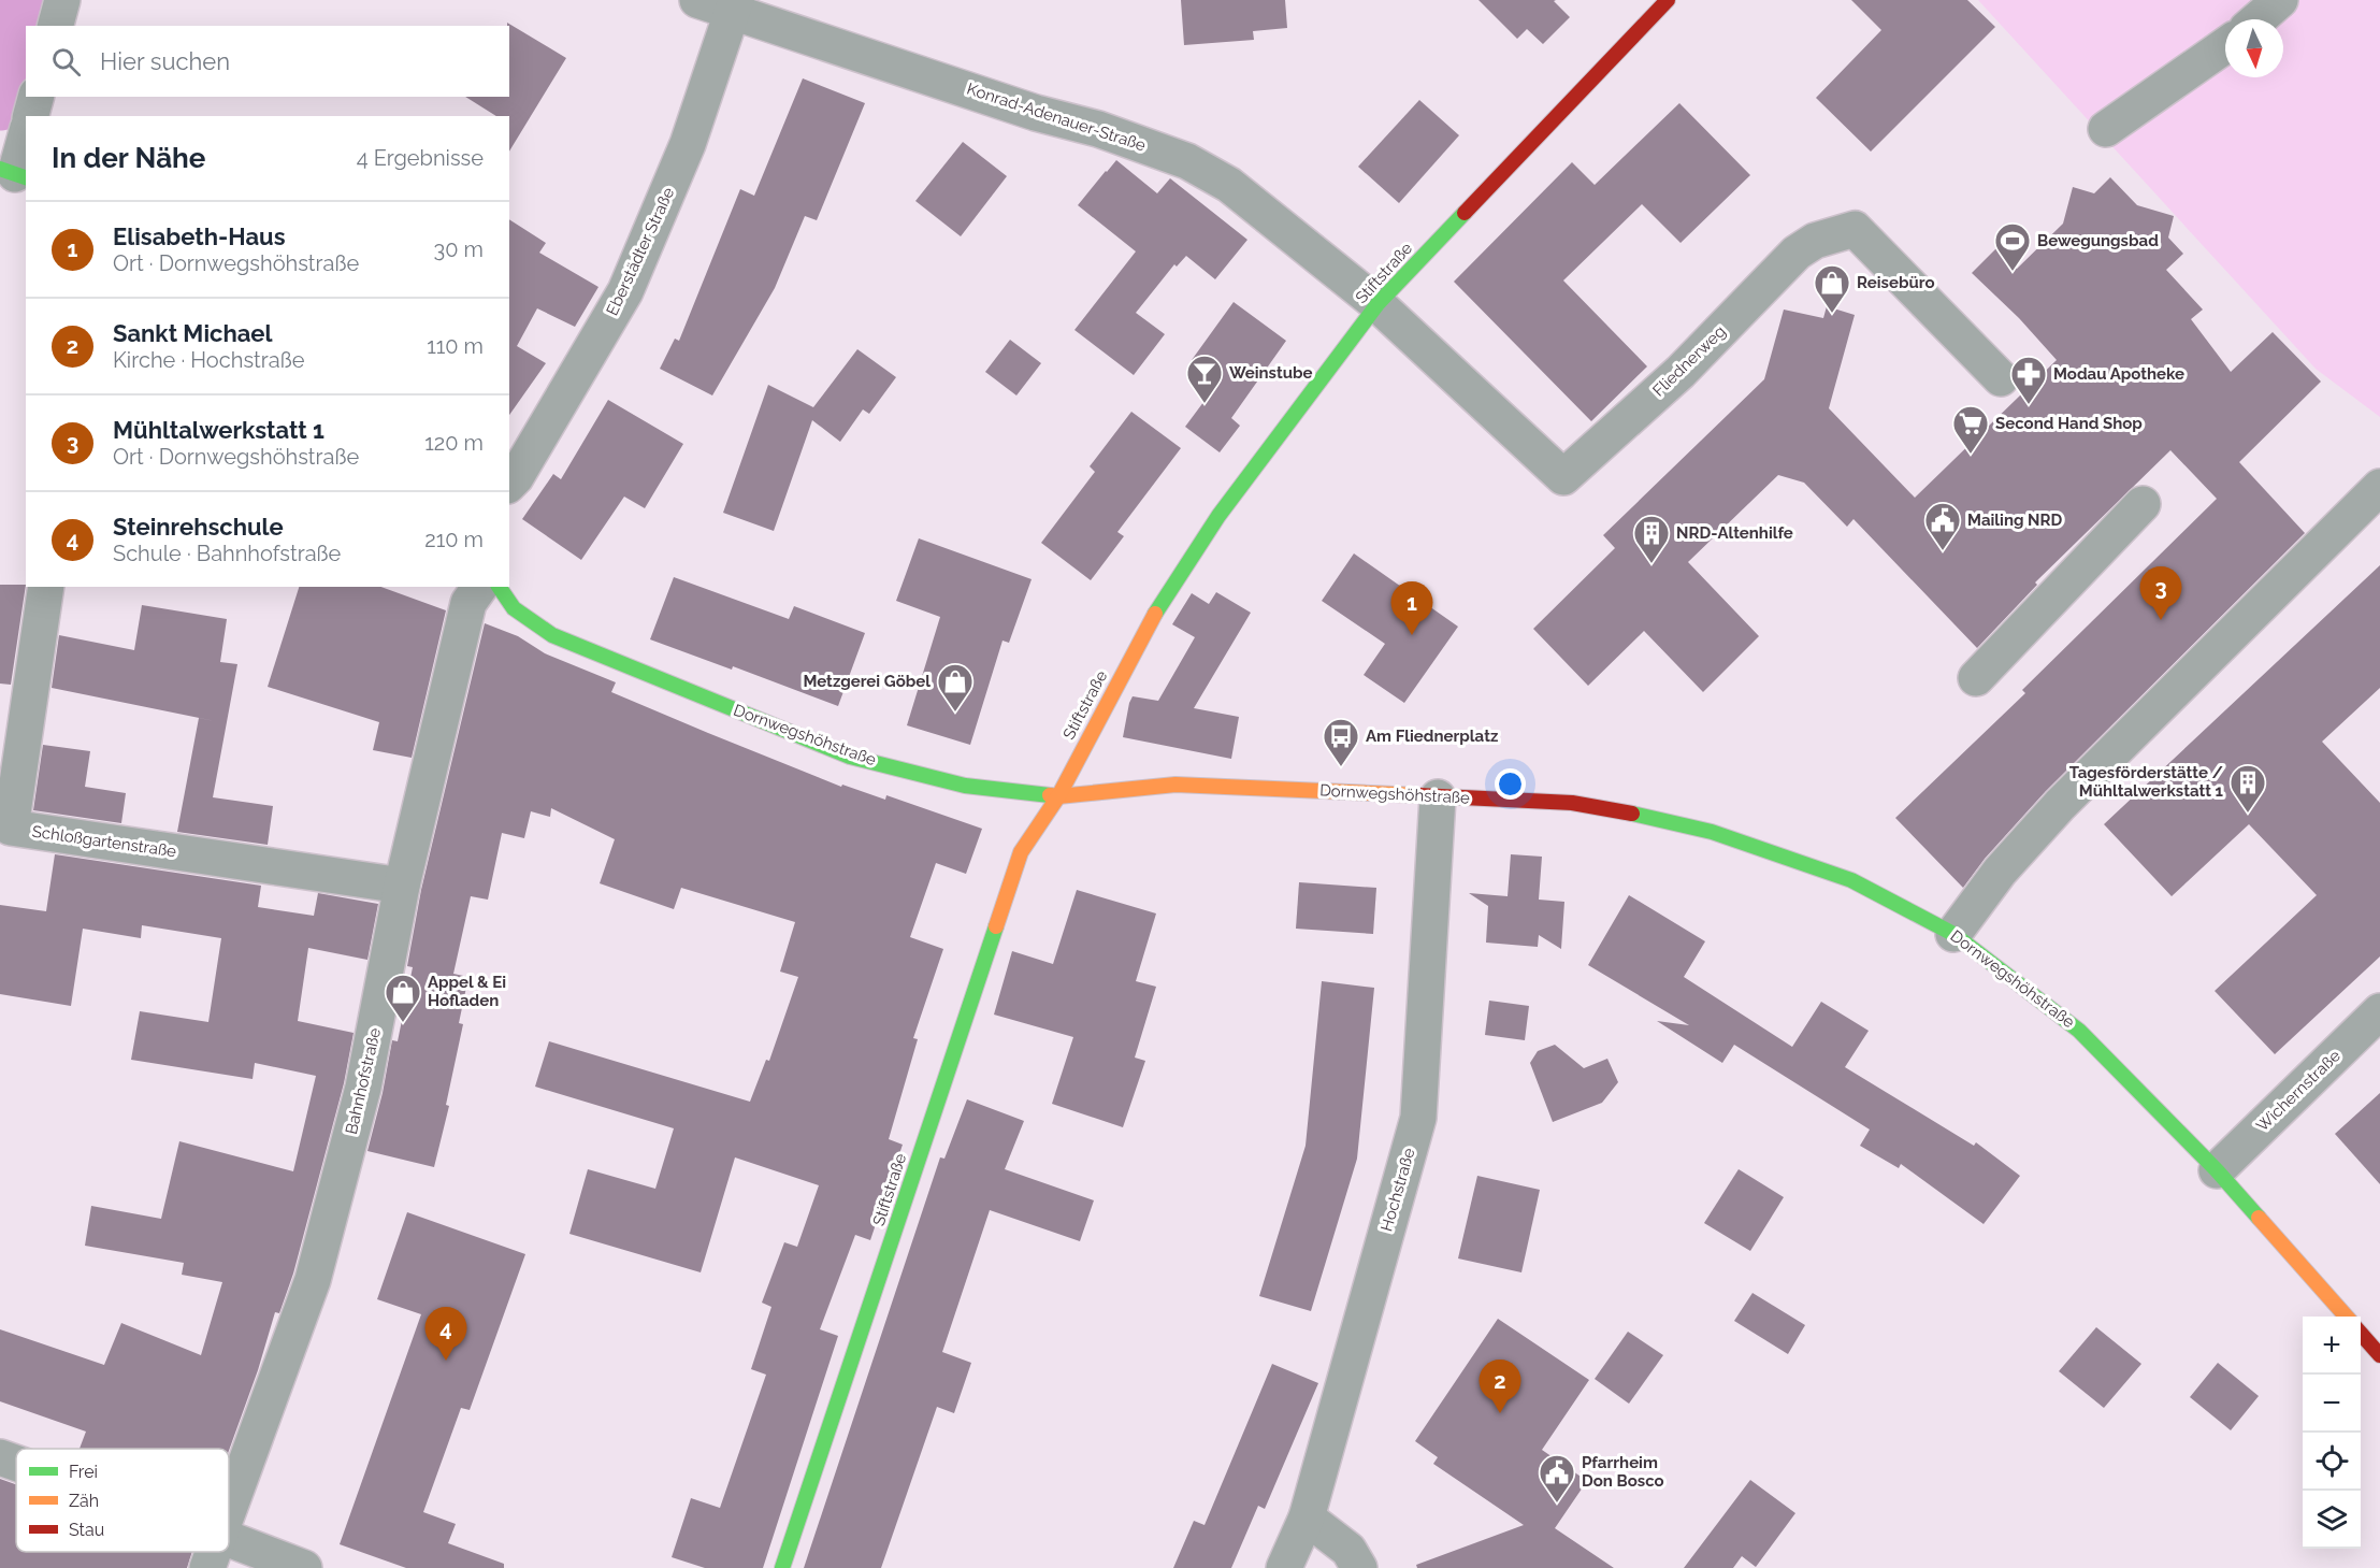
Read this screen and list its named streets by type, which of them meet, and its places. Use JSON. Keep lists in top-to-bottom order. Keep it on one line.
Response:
{"streets":{"street":["Konrad-Adenauer-Straße","Eberstädter Straße","Stiftstraße","Fliednerweg","Dornwegshöhstraße","Schloßgartenstraße","Bahnhofstraße","Wichernstraße","Hochstraße"]},"crossings":[["Konrad-Adenauer-Straße","Eberstädter Straße"],["Konrad-Adenauer-Straße","Stiftstraße"],["Konrad-Adenauer-Straße","Fliednerweg"],["Stiftstraße","Fliednerweg"],["Stiftstraße","Dornwegshöhstraße"],["Dornwegshöhstraße","Wichernstraße"],["Dornwegshöhstraße","Hochstraße"],["Schloßgartenstraße","Bahnhofstraße"]],"places":{"sports":["Bewegungsbad"],"shop":["Reisebüro","Metzgerei Göbel","Appel & Ei Hofladen"],"bar":["Weinstube"],"pharmacy":["Modau Apotheke"],"supermarket":["Second Hand Shop"],"public building":["Mailing NRD","Pfarrheim Don Bosco"],"building":["NRD-Altenhilfe","Tagesförderstätte / Mühltalwerkstatt 1"],"bus stop":["Am Fliednerplatz"]},"legend":["Frei","Zäh","Stau"],"north":"bottom","page":{"search":"Hier suchen","heading":["In der Nähe","4 Ergebnisse"],"list":[{"mark":"1","name":"Elisabeth-Haus","note":"Ort · Dornwegshöhstraße","value":"30 m"},{"mark":"2","name":"Sankt Michael","note":"Kirche · Hochstraße","value":"110 m"},{"mark":"3","name":"Mühltalwerkstatt 1","note":"Ort · Dornwegshöhstraße","value":"120 m"},{"mark":"4","name":"Steinrehschule","note":"Schule · Bahnhofstraße","value":"210 m"}],"pins":["3","1","4","2"],"map_buttons":["+","−"]}}
